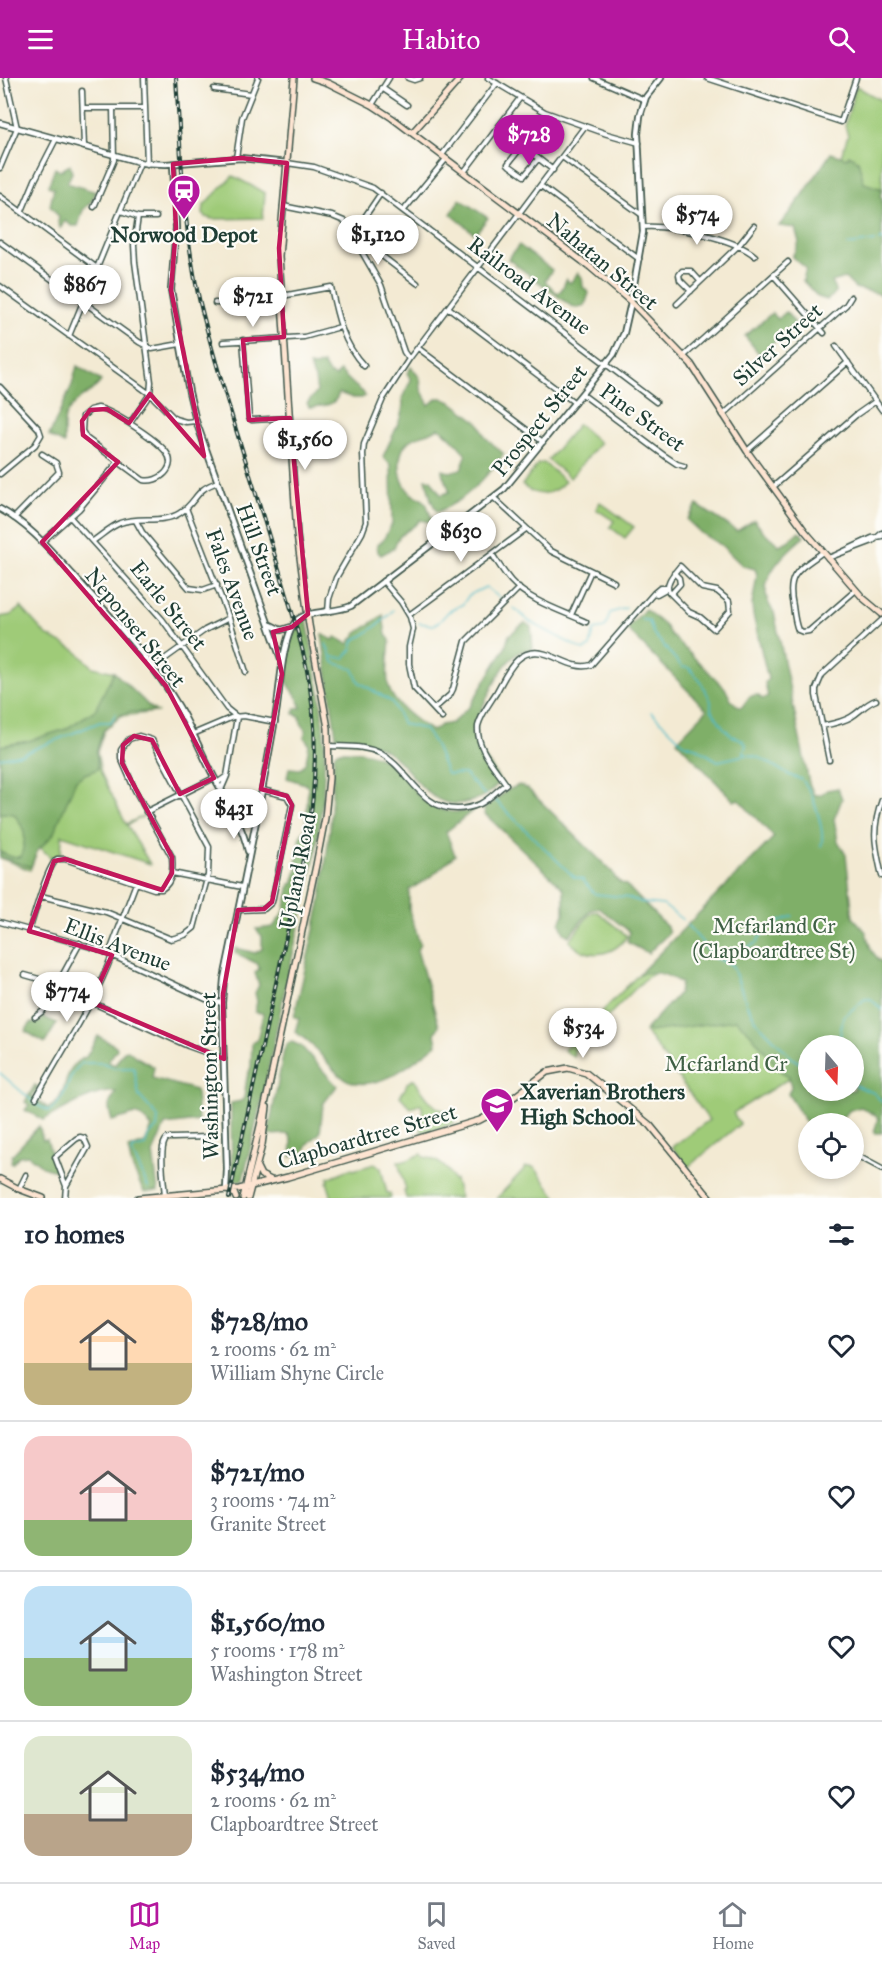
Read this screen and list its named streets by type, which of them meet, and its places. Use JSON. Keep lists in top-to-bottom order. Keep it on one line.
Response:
{"streets":{"main road":["Nahatan Street","Upland Road","Clapboardtree Street"],"street":["Railroad Avenue","Silver Street","Pine Street","Prospect Street","Hill Street","Fales Avenue","Earle Street","Neponset Street","Ellis Avenue","Washington Street"]},"crossings":[["Nahatan Street","Silver Street"],["Nahatan Street","Prospect Street"],["Railroad Avenue","Prospect Street"],["Railroad Avenue","Hill Street"],["Pine Street","Prospect Street"],["Prospect Street","Upland Road"],["Hill Street","Washington Street"],["Neponset Street","Washington Street"],["Upland Road","Clapboardtree Street"],["Ellis Avenue","Washington Street"],["Washington Street","Clapboardtree Street"]],"parks":["Mcfarland Cr (Clapboardtree St)","Mcfarland Cr"],"places":{"station":["Norwood Depot"],"school or university":["Xaverian Brothers High School"]},"north":"bottom","page":{"header":"Habito","price":["$728","$574","$1,120","$867","$721","$1,560","$630","$431","$774","$534"],"heading":"10 homes","list":[{"name":"$728/mo","note":"2 rooms · 62 m² · William Shyne Circle"},{"name":"$721/mo","note":"3 rooms · 74 m² · Granite Street"},{"name":"$1,560/mo","note":"5 rooms · 178 m² · Washington Street"},{"name":"$534/mo","note":"2 rooms · 62 m² · Clapboardtree Street"}],"tabs":["Map","Saved","Home"]}}
